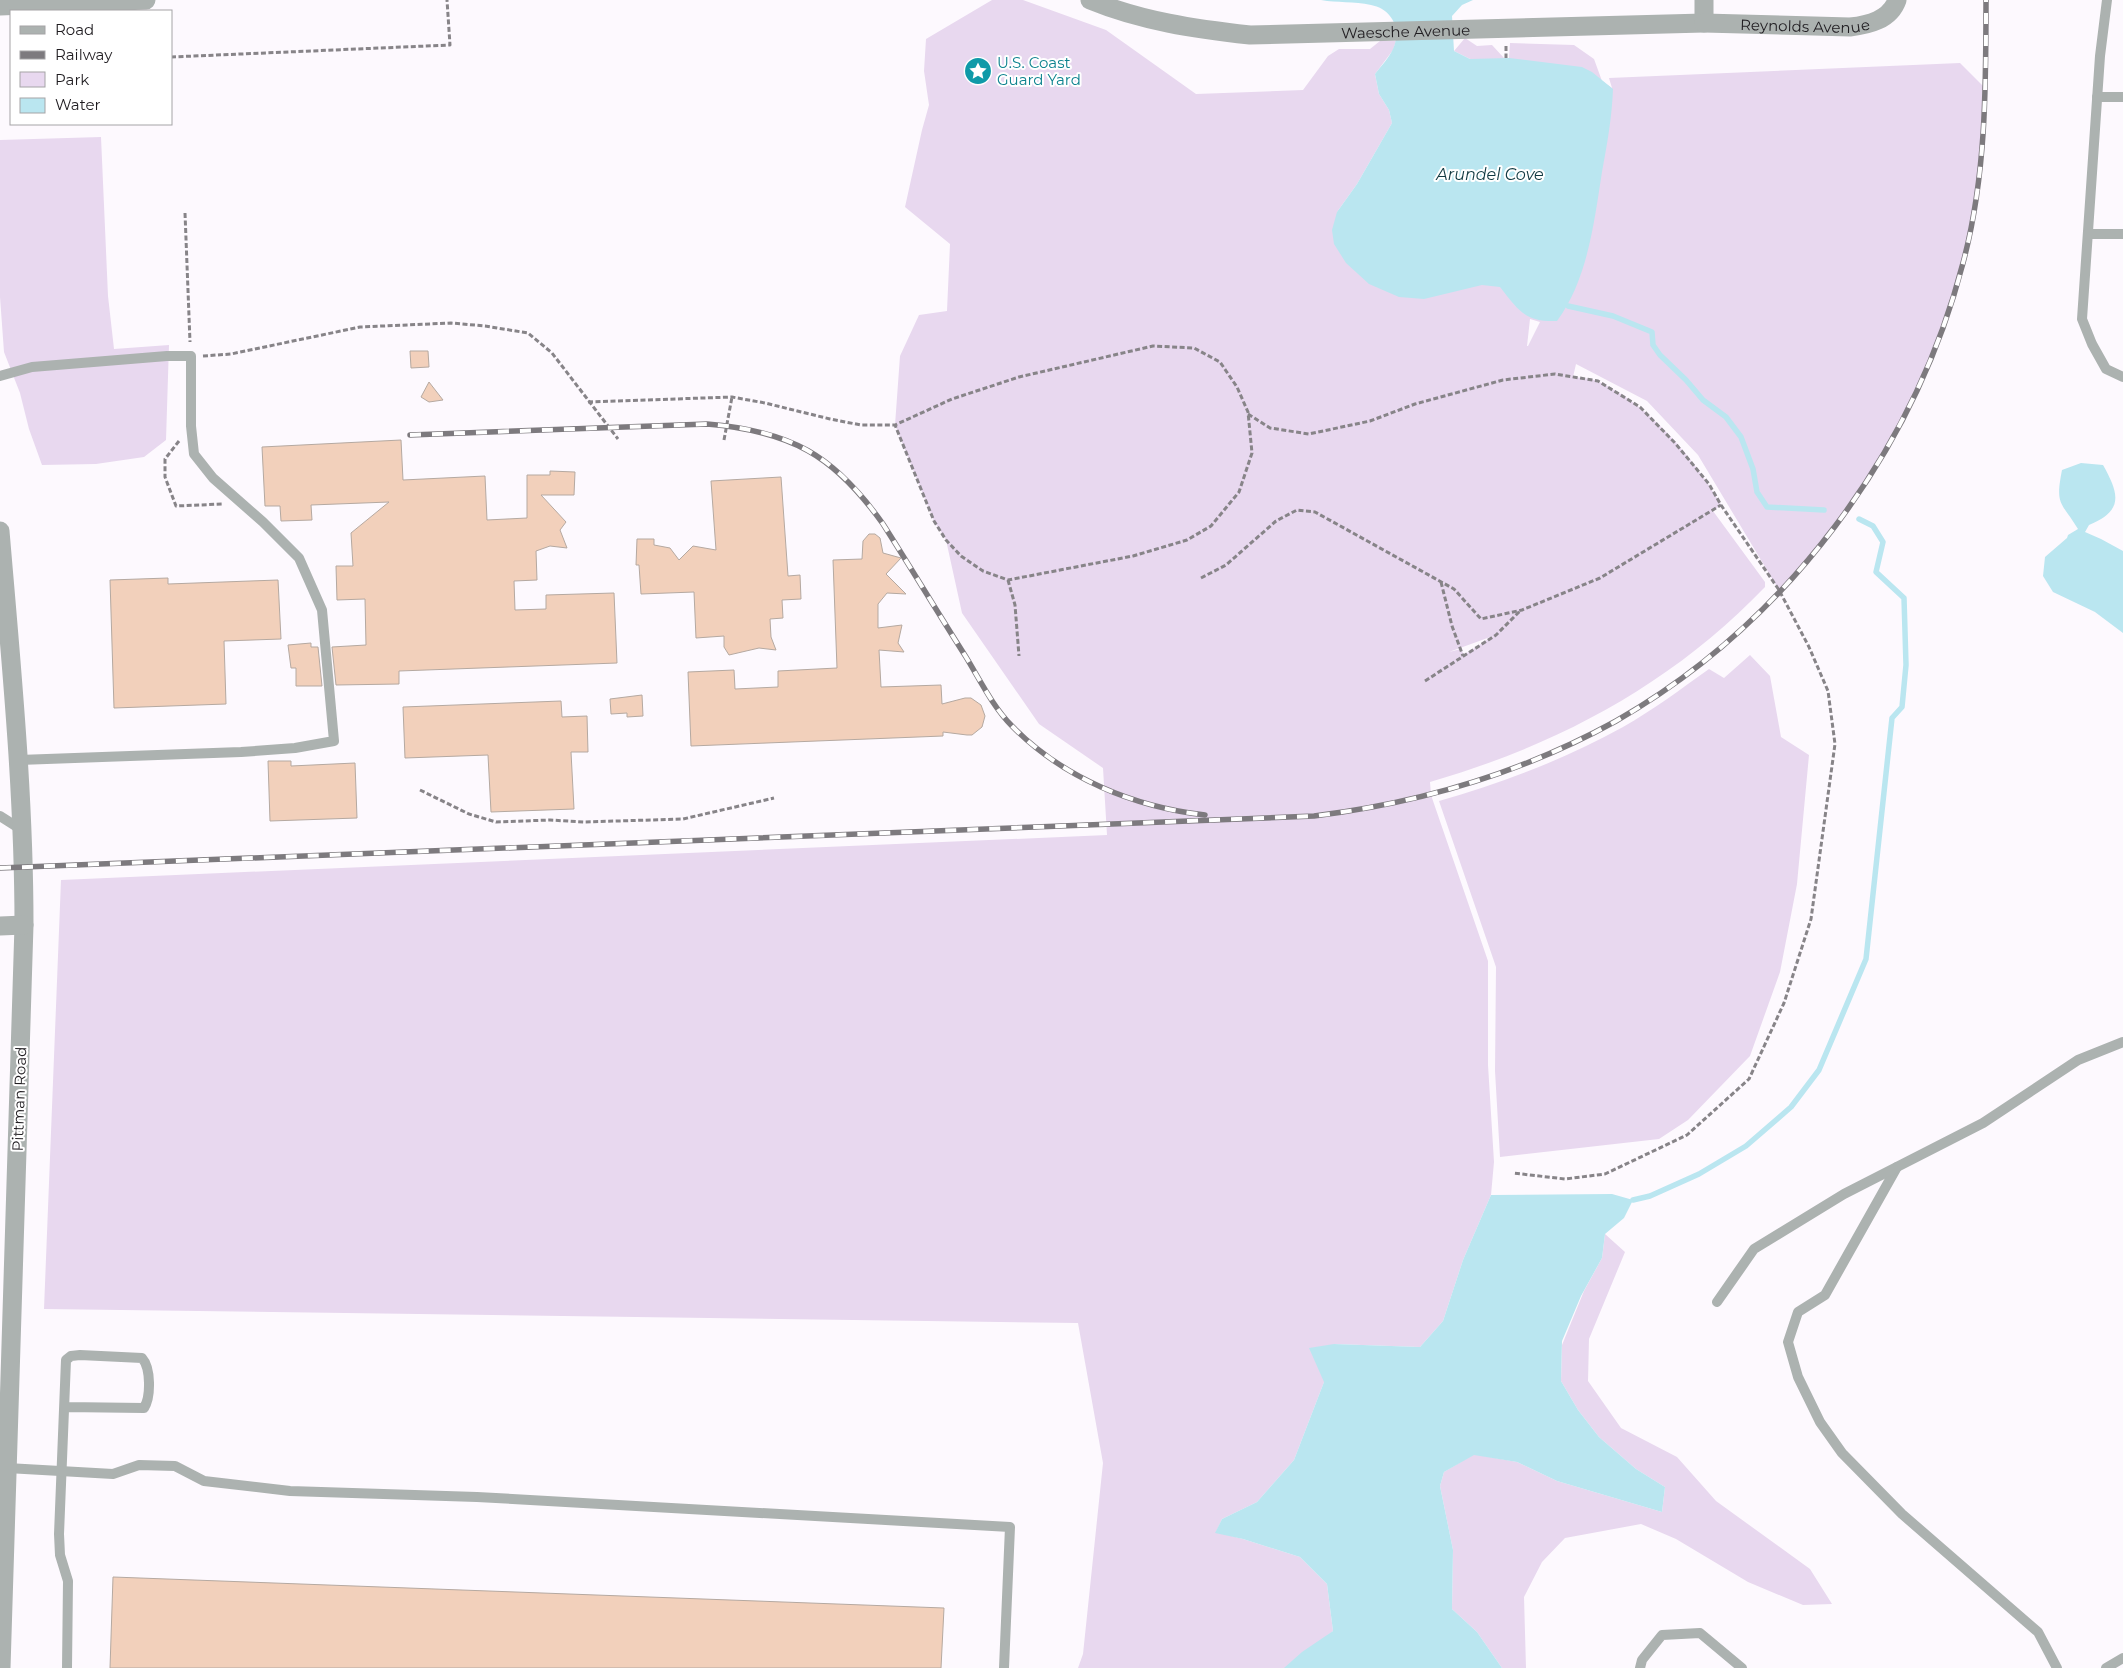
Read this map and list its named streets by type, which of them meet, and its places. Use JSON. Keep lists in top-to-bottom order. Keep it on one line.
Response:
{"streets":{"street":["Reynolds Avenue","Waesche Avenue","Pittman Road"]},"crossings":[["Reynolds Avenue","Waesche Avenue"]],"water":["Arundel Cove"],"places":{"place":["U.S. Coast Guard Yard"]},"legend":["Road","Railway","Park","Water"]}
